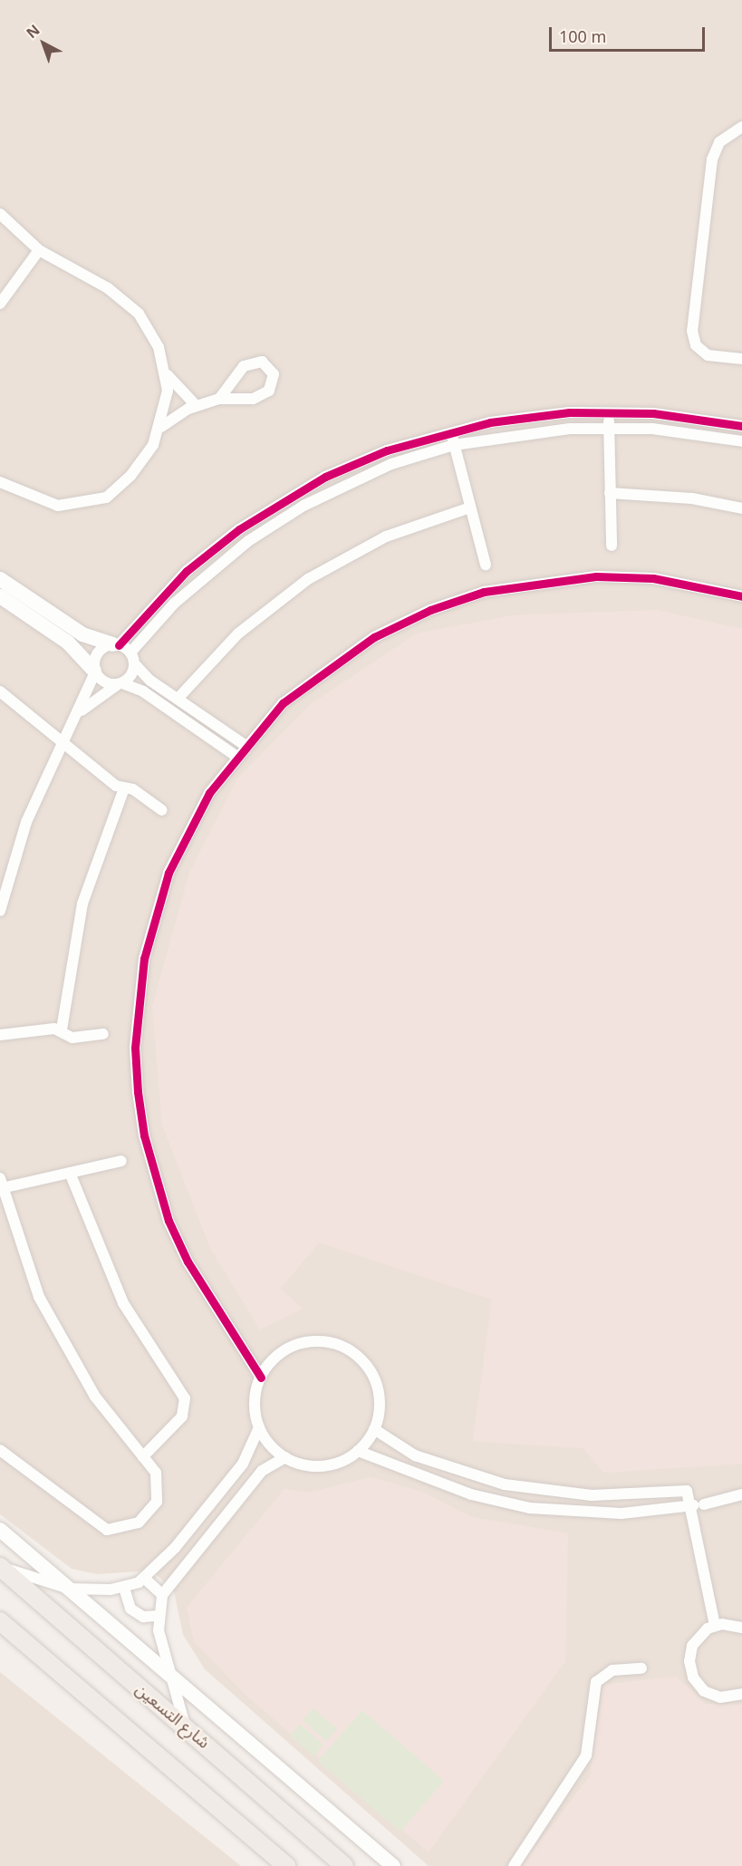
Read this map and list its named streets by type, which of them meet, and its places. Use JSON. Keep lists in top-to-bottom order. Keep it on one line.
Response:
{"streets":{"main road":["شارع التسعين"]},"scale_bar":"100 m","north":"top left"}
